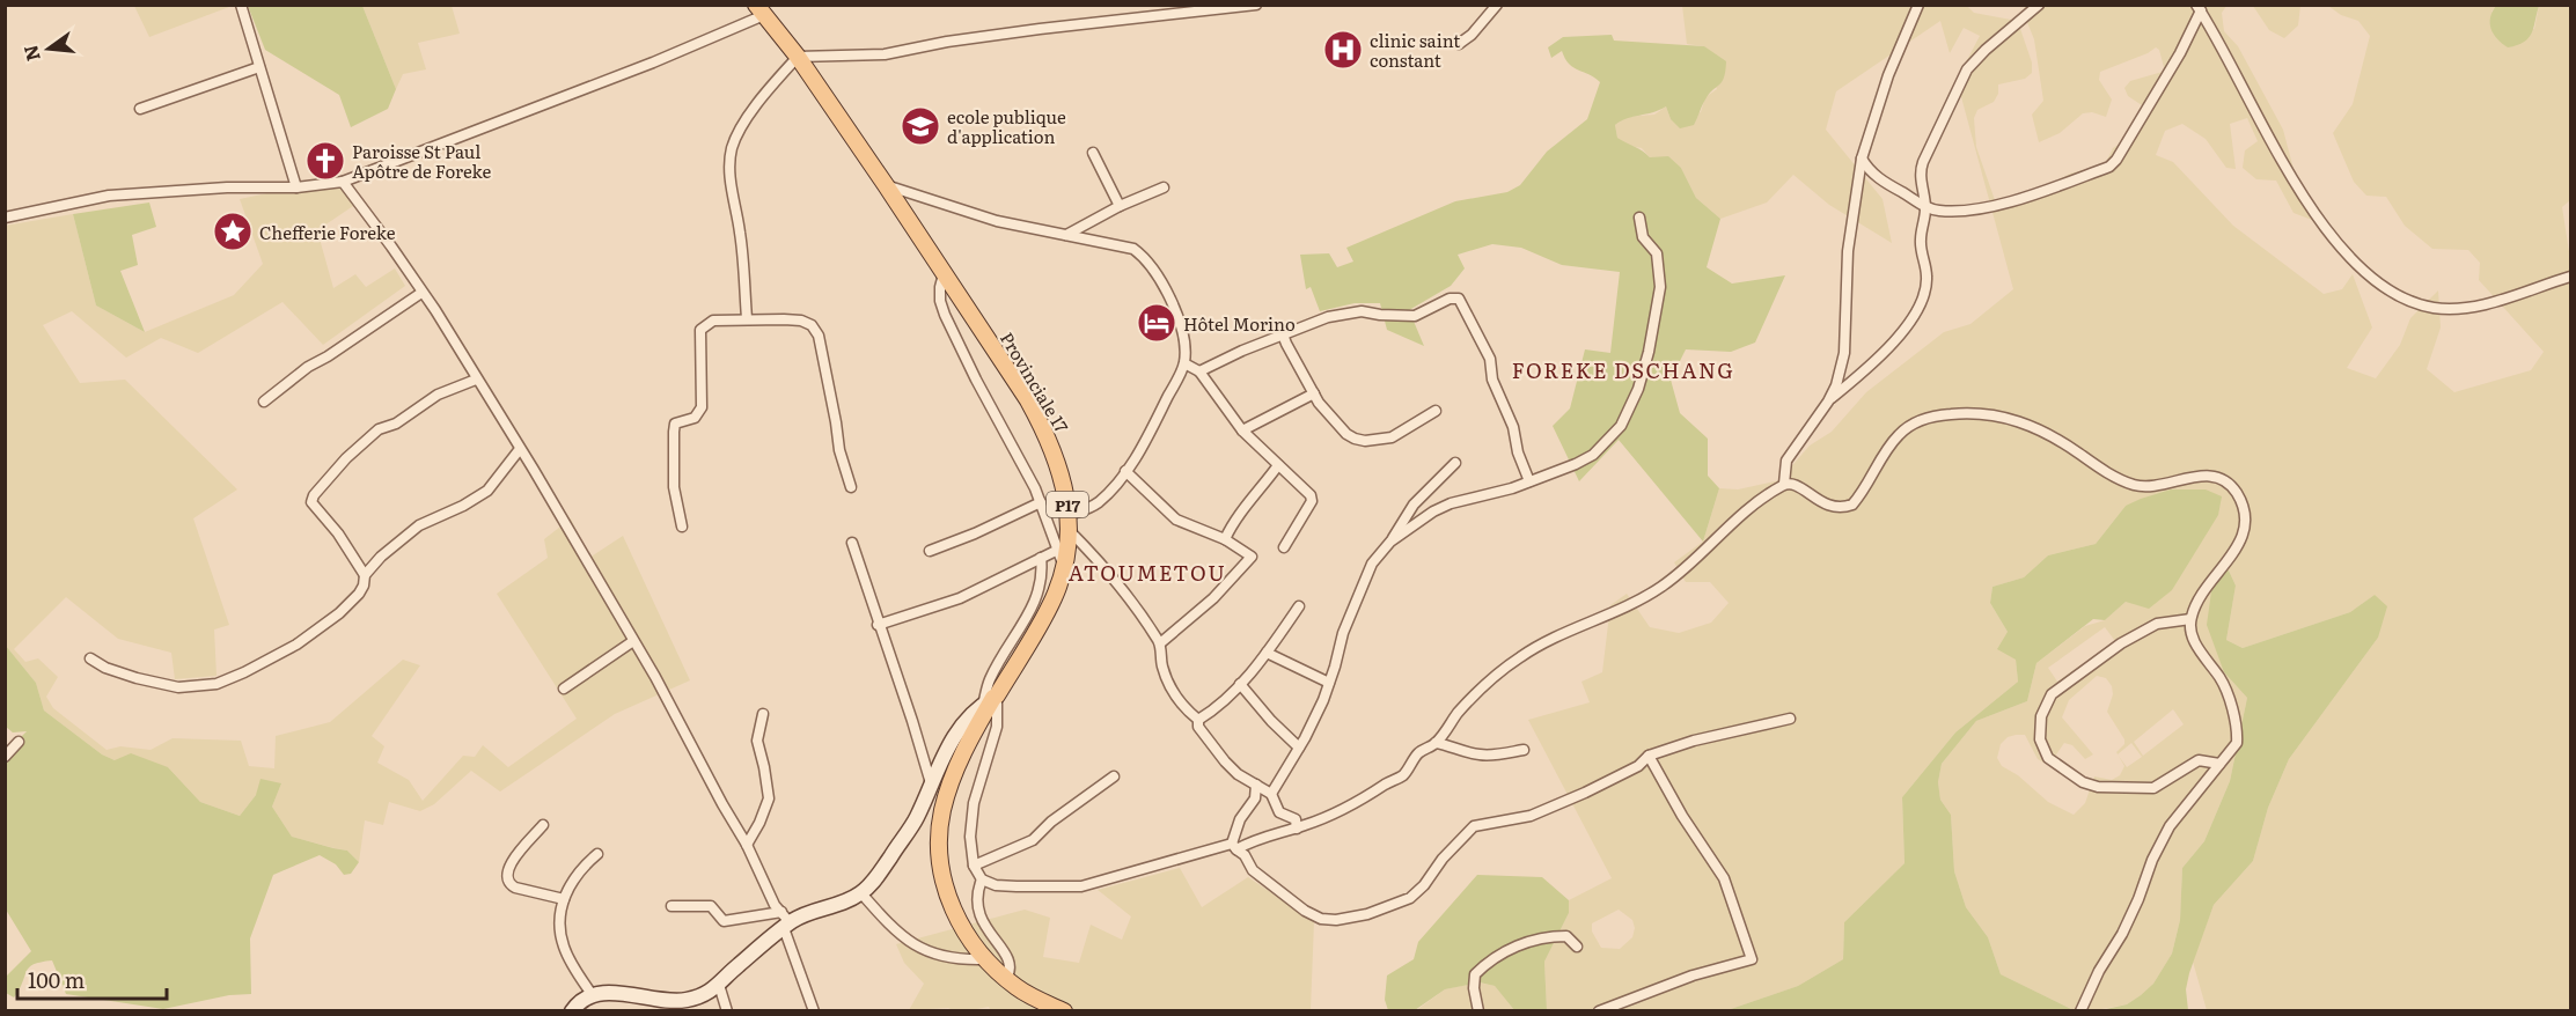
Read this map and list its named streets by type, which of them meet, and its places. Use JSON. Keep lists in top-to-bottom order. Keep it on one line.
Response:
{"streets":{"main road":["Provinciale 17","P17"]},"districts":["FOREKE DSCHANG","ATOUMETOU"],"places":{"hospital":["clinic saint constant"],"school or university":["ecole publique d'application"],"church":["Paroisse St Paul Apôtre de Foreke"],"place":["Chefferie Foreke"],"hotel":["Hôtel Morino"]},"scale_bar":"100 m","north":"left"}
